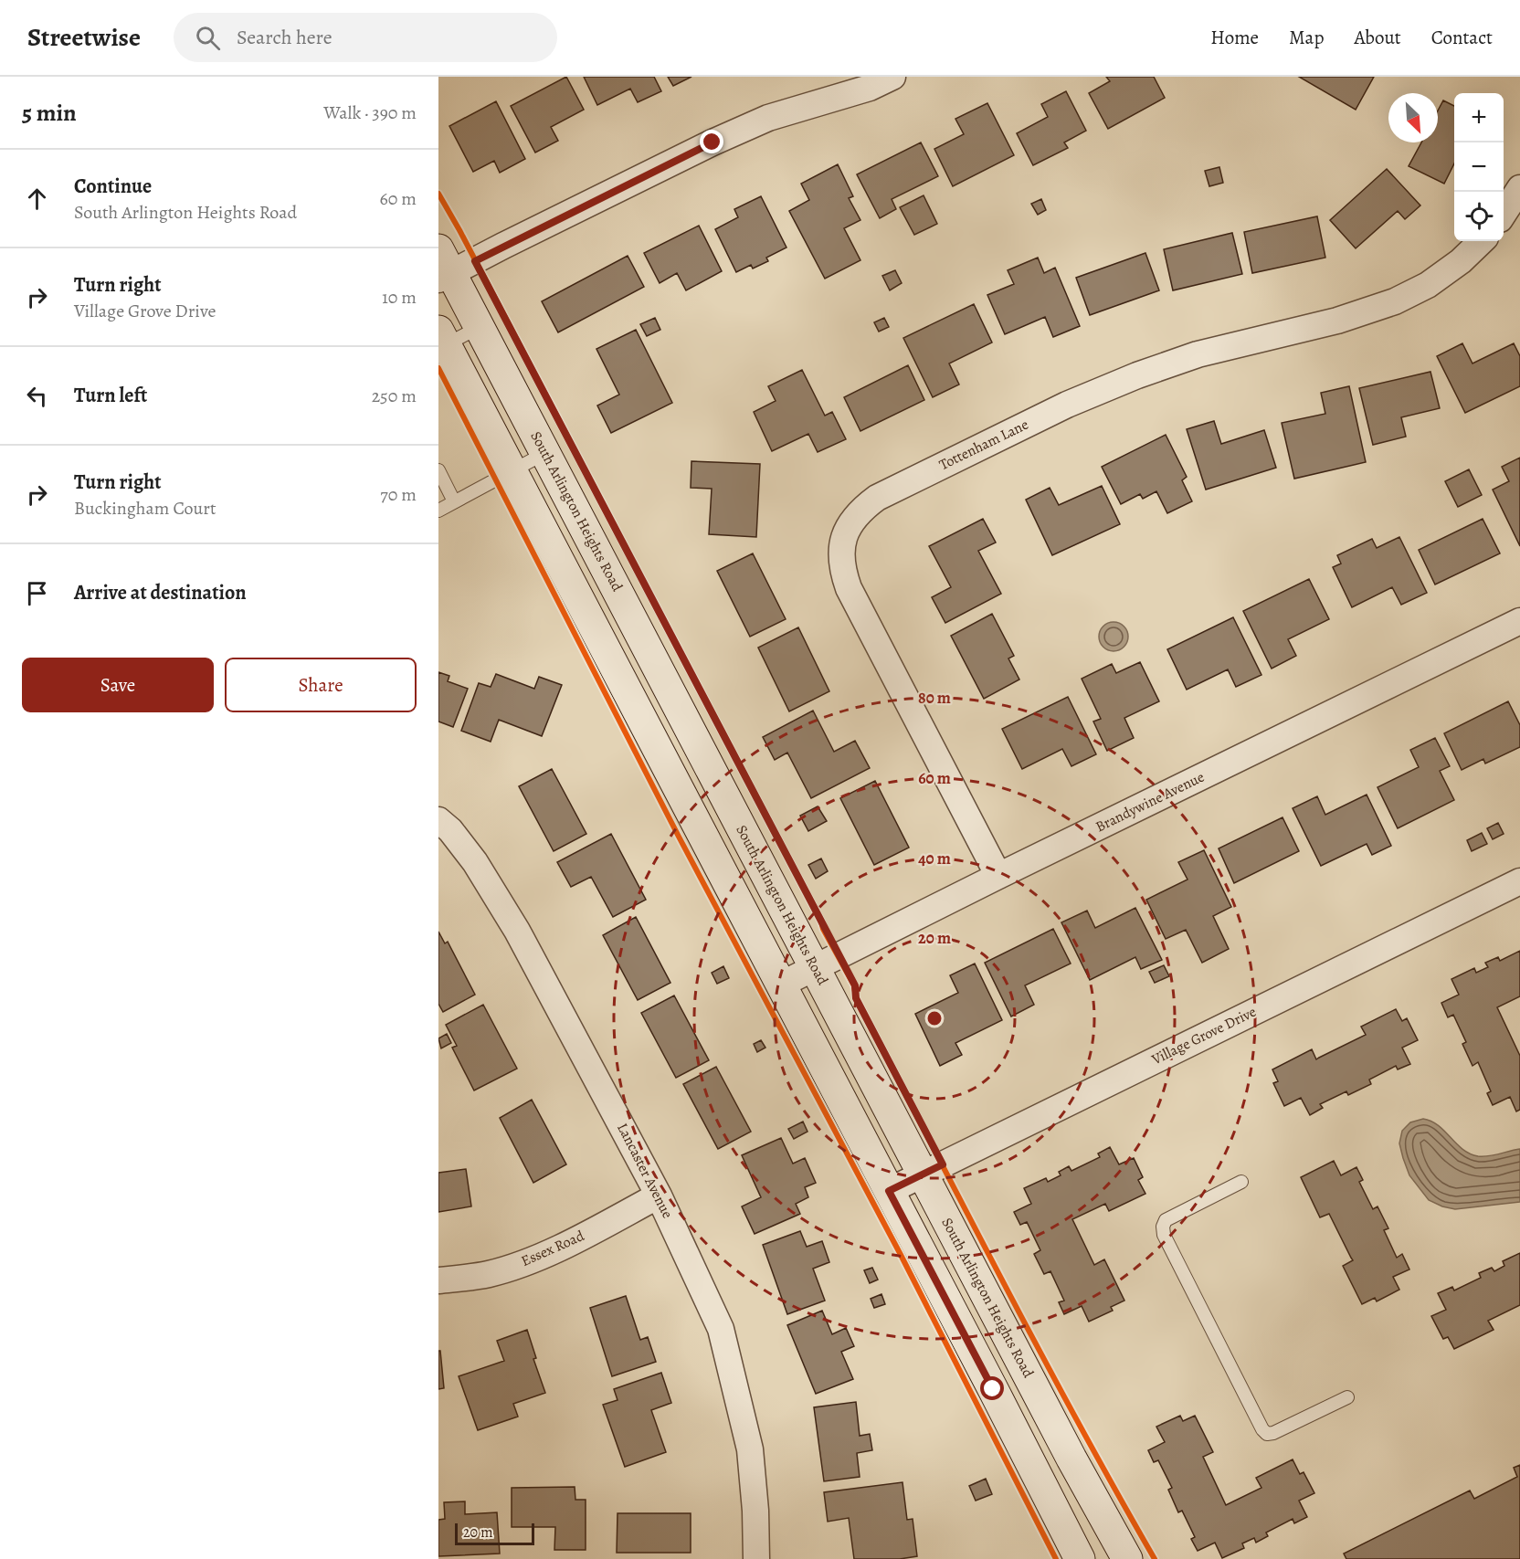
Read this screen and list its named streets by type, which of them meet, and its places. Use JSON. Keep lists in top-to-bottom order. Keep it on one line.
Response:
{"streets":{"main road":["South Arlington Heights Road"],"street":["Tottenham Lane","Brandywine Avenue","Village Grove Drive","Lancaster Avenue","Essex Road"]},"crossings":[["Tottenham Lane","Brandywine Avenue"],["South Arlington Heights Road","Brandywine Avenue"],["South Arlington Heights Road","Village Grove Drive"],["Lancaster Avenue","Essex Road"]],"scale_bar":"20 m","north":"bottom right","page":{"header":"Streetwise","search":"Search here","nav":["Home","Map","About","Contact"],"heading":["5 min","Walk · 390 m"],"map_buttons":["+","−"],"list":[["Continue","South Arlington Heights Road","60 m"],["Turn right","Village Grove Drive","10 m"],["Turn left","250 m"],["Turn right","Buckingham Court","70 m"],"Arrive at destination"],"buttons":["Save","Share"],"scale":"20 m"},"rings":["80 m","60 m","40 m","20 m"]}
